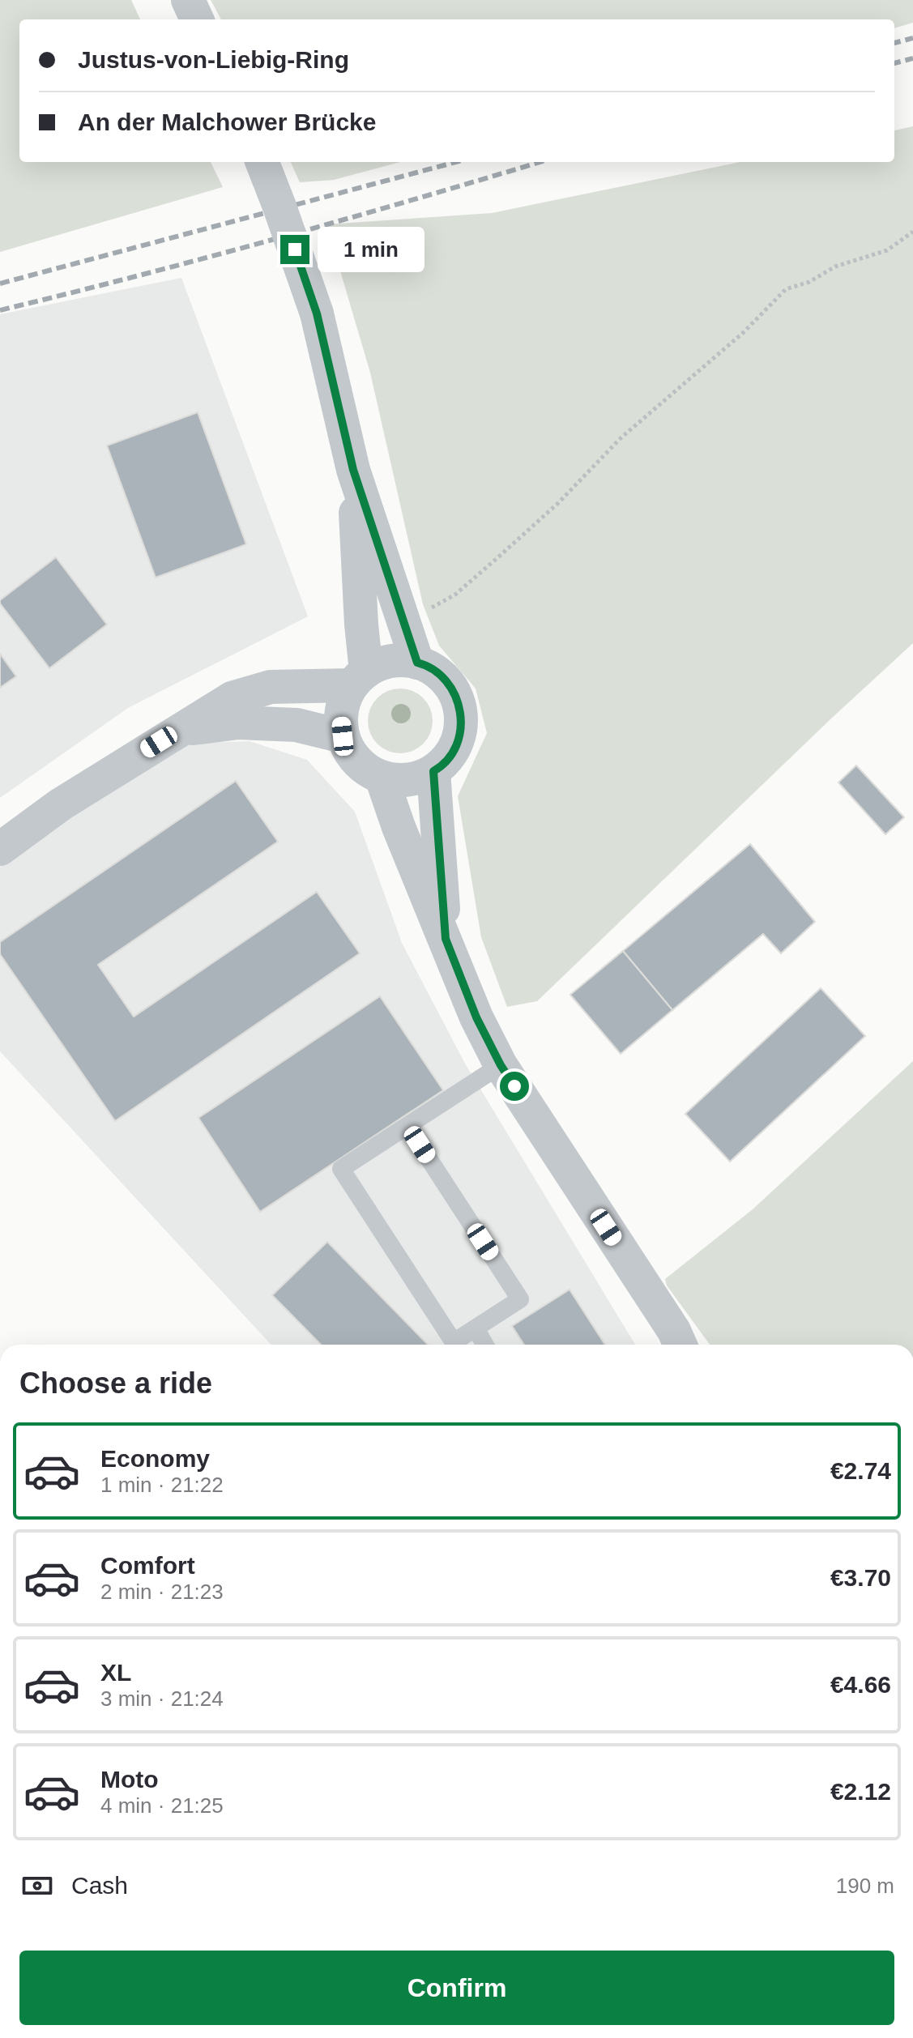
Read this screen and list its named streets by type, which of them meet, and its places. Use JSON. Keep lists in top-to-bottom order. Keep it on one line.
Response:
{"page":{"banner":["Justus-von-Liebig-Ring","An der Malchower Brücke"],"bubble":"1 min","heading":"Choose a ride","list":[{"name":"Economy","note":"1 min · 21:22","value":"€2.74"},{"name":"Comfort","note":"2 min · 21:23","value":"€3.70"},{"name":"XL","note":"3 min · 21:24","value":"€4.66"},{"name":"Moto","note":"4 min · 21:25","value":"€2.12"}],"pay":["Cash","190 m"],"buttons":"Confirm"}}
